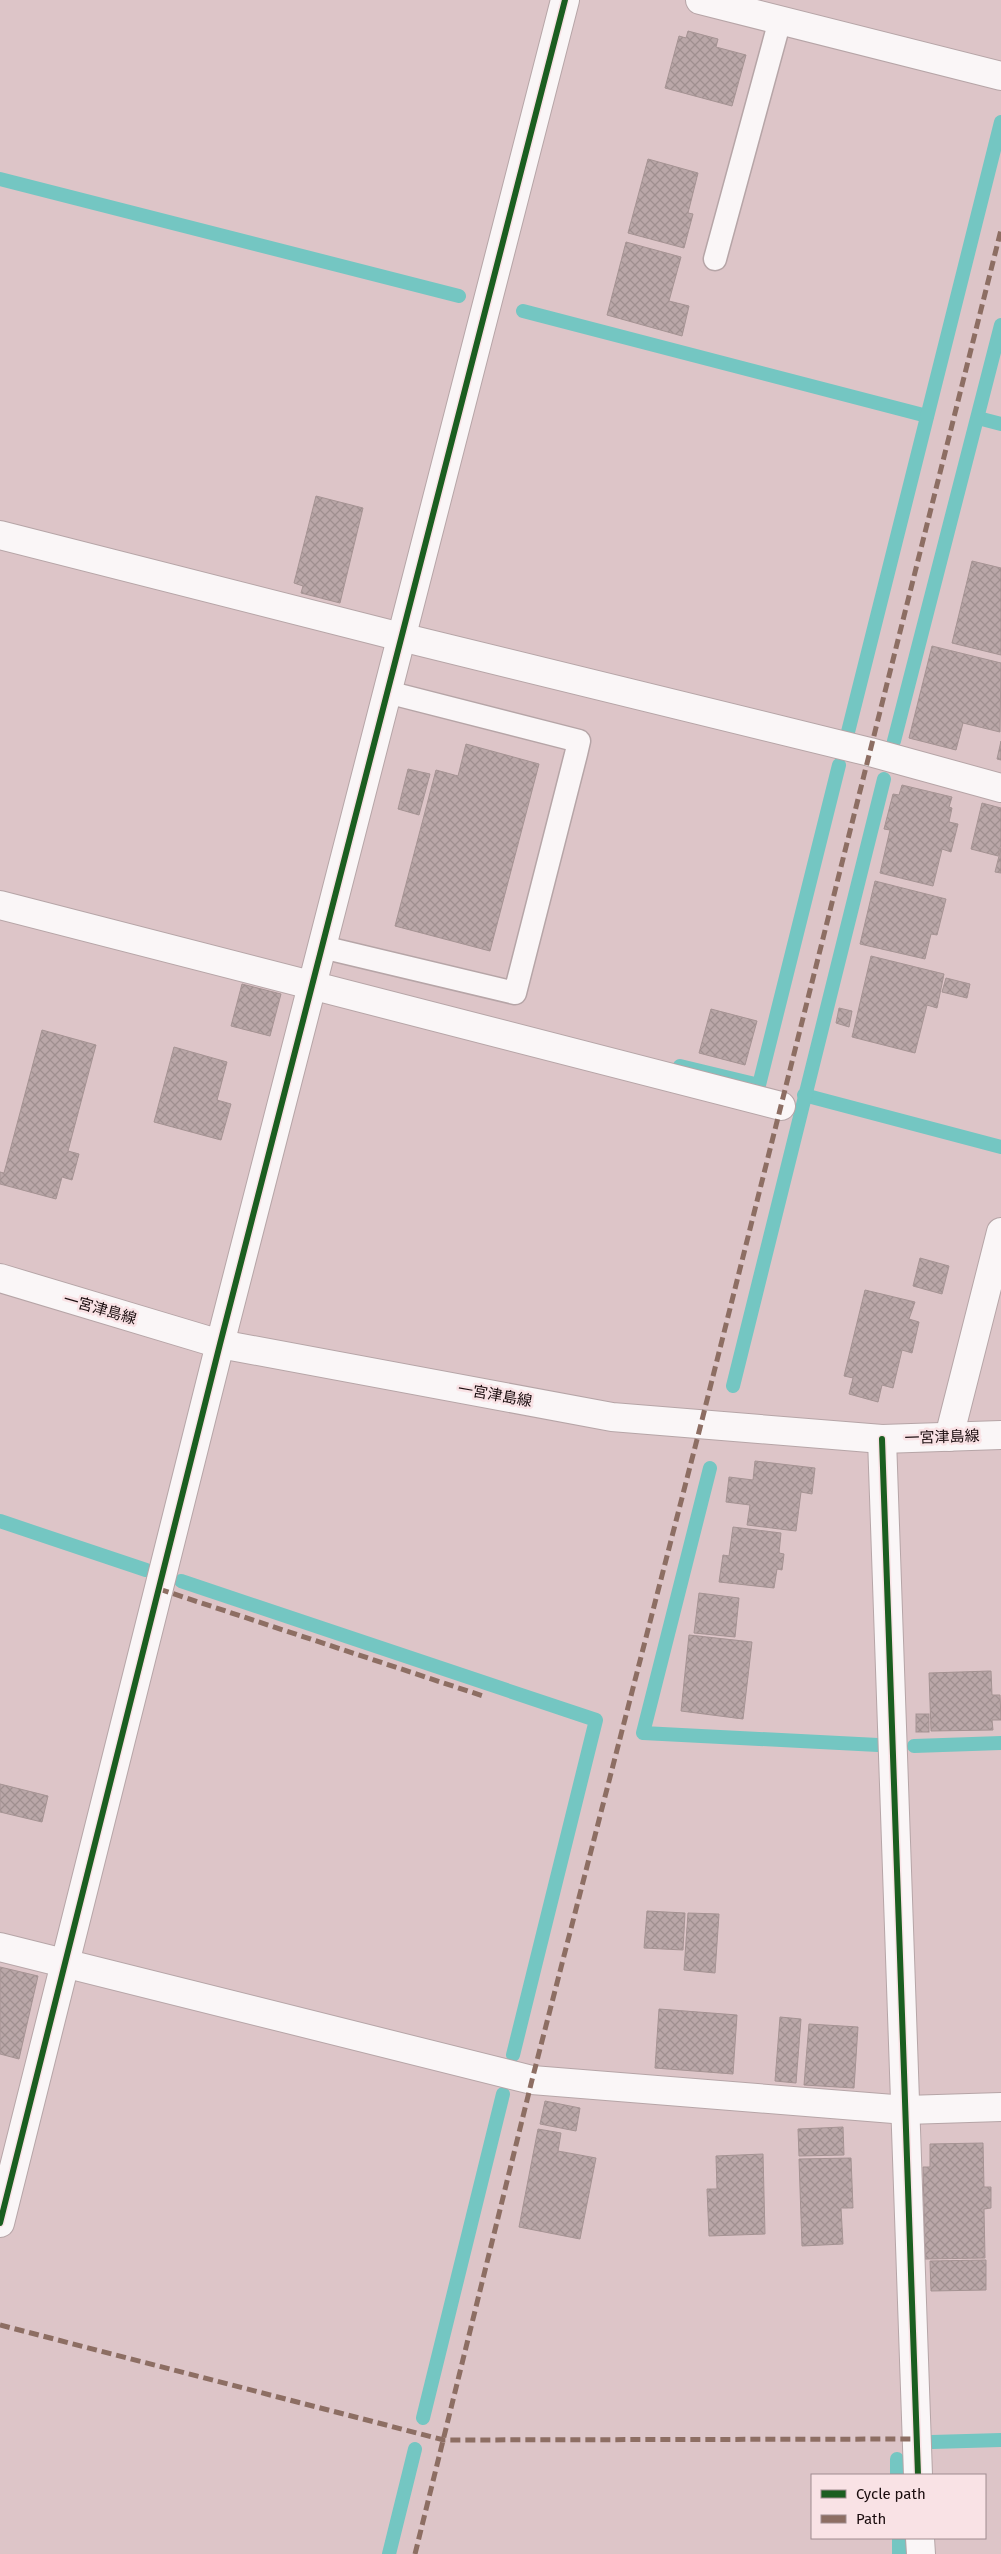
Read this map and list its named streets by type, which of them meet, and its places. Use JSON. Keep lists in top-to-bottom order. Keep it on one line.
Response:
{"streets":{"street":["一宮津島線"]},"legend":["Cycle path","Path"]}
